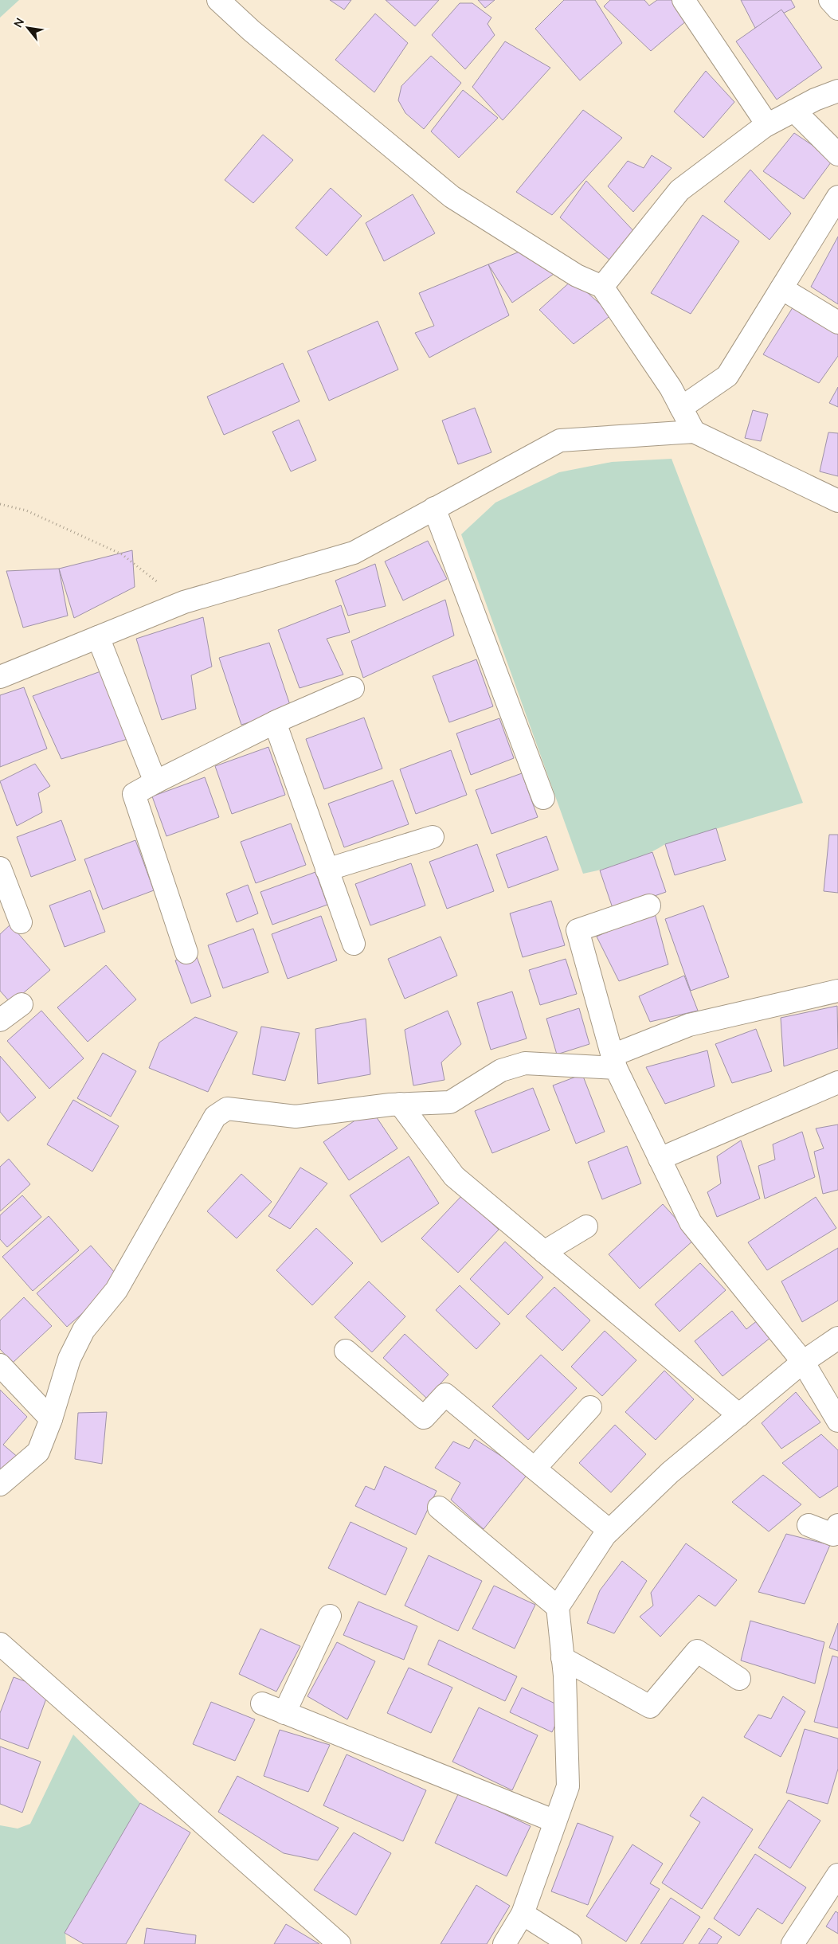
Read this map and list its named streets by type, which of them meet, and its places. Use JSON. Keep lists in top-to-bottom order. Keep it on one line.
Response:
{"north":"top left"}
